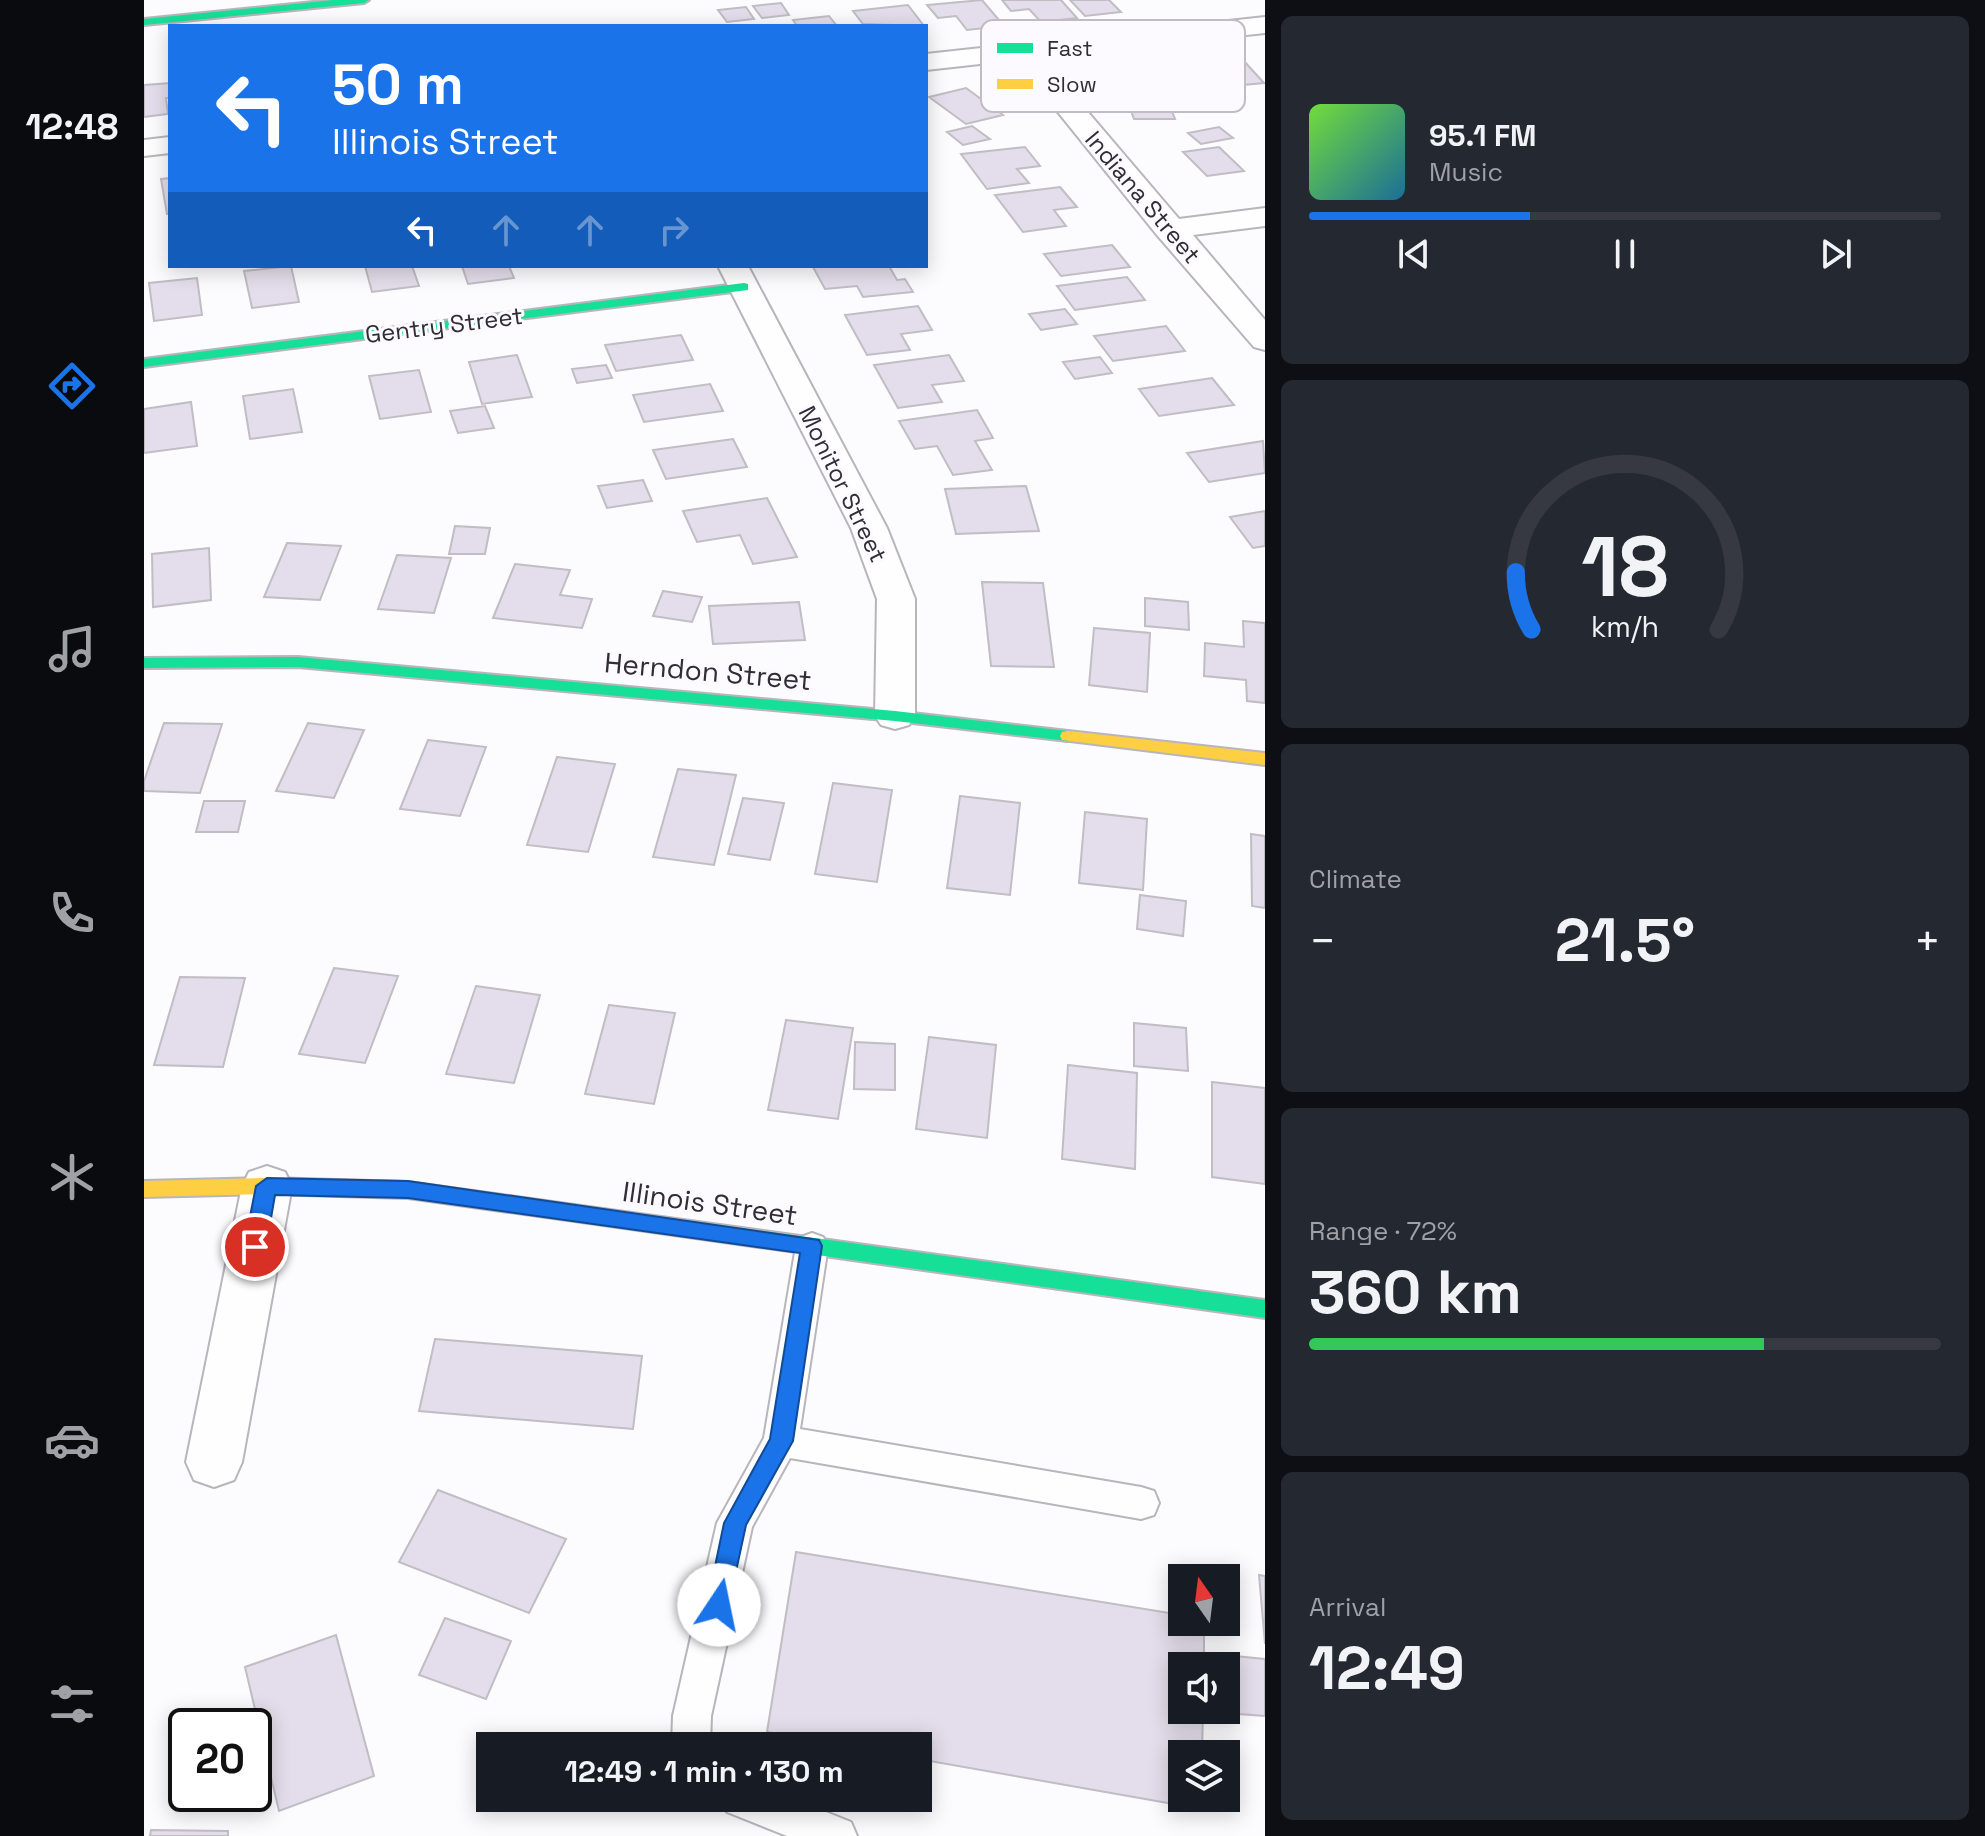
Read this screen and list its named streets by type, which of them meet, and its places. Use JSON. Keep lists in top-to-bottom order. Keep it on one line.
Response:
{"streets":{"street":["Indiana Street","Gentry Street","Monitor Street","Herndon Street","Illinois Street"]},"crossings":[["Gentry Street","Monitor Street"],["Monitor Street","Herndon Street"]],"legend":["Fast","Slow"],"north":"top","page":{"tabs":"12:48","turn":["50 m","Illinois Street"],"song":["95.1 FM","Music"],"tile":["Climate",["Range · 72%","360 km"],["Arrival","12:49"]],"heat":["−","21.5°","+"],"limit":"20","trip":"12:49 · 1 min · 130 m","gauge":["18","km/h"]}}
